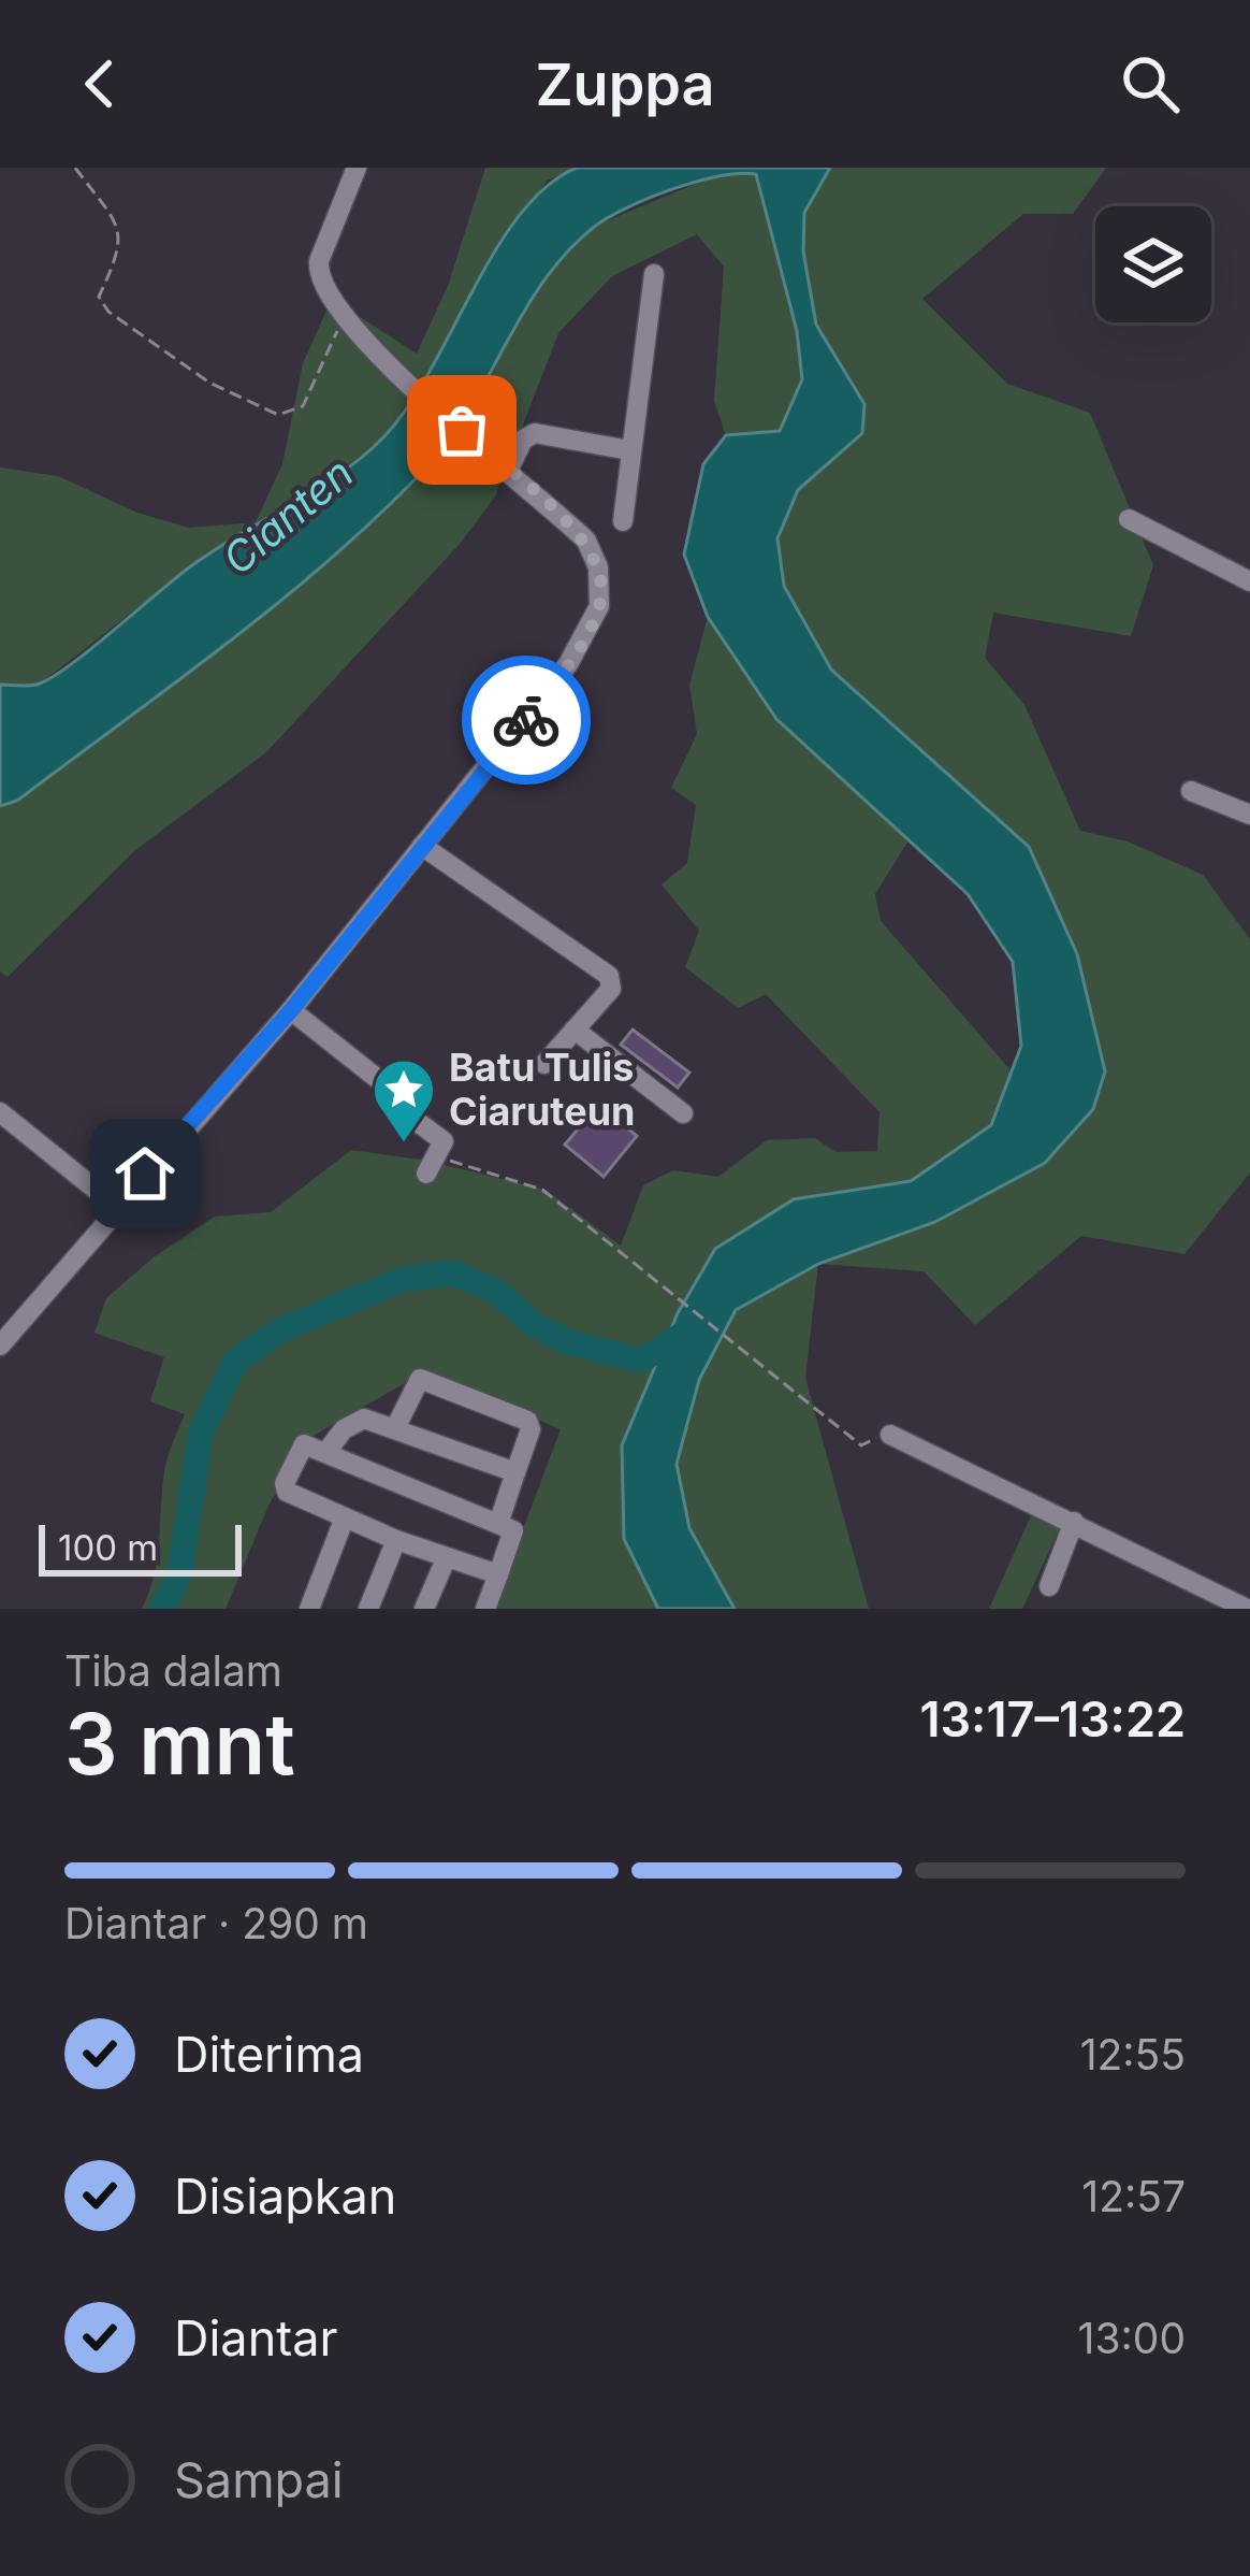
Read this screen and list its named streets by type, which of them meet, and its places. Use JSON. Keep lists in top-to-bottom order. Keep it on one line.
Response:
{"water":["Cianten"],"places":{"place":["Batu Tulis Ciaruteun"]},"scale_bar":"100 m","page":{"header":"Zuppa","scale":"100 m","heading":["3 mnt","Tiba dalam","13:17–13:22"],"bar":"Diantar · 290 m","list":[["Diterima","12:55"],["Disiapkan","12:57"],["Diantar","13:00"],"Sampai"]}}
